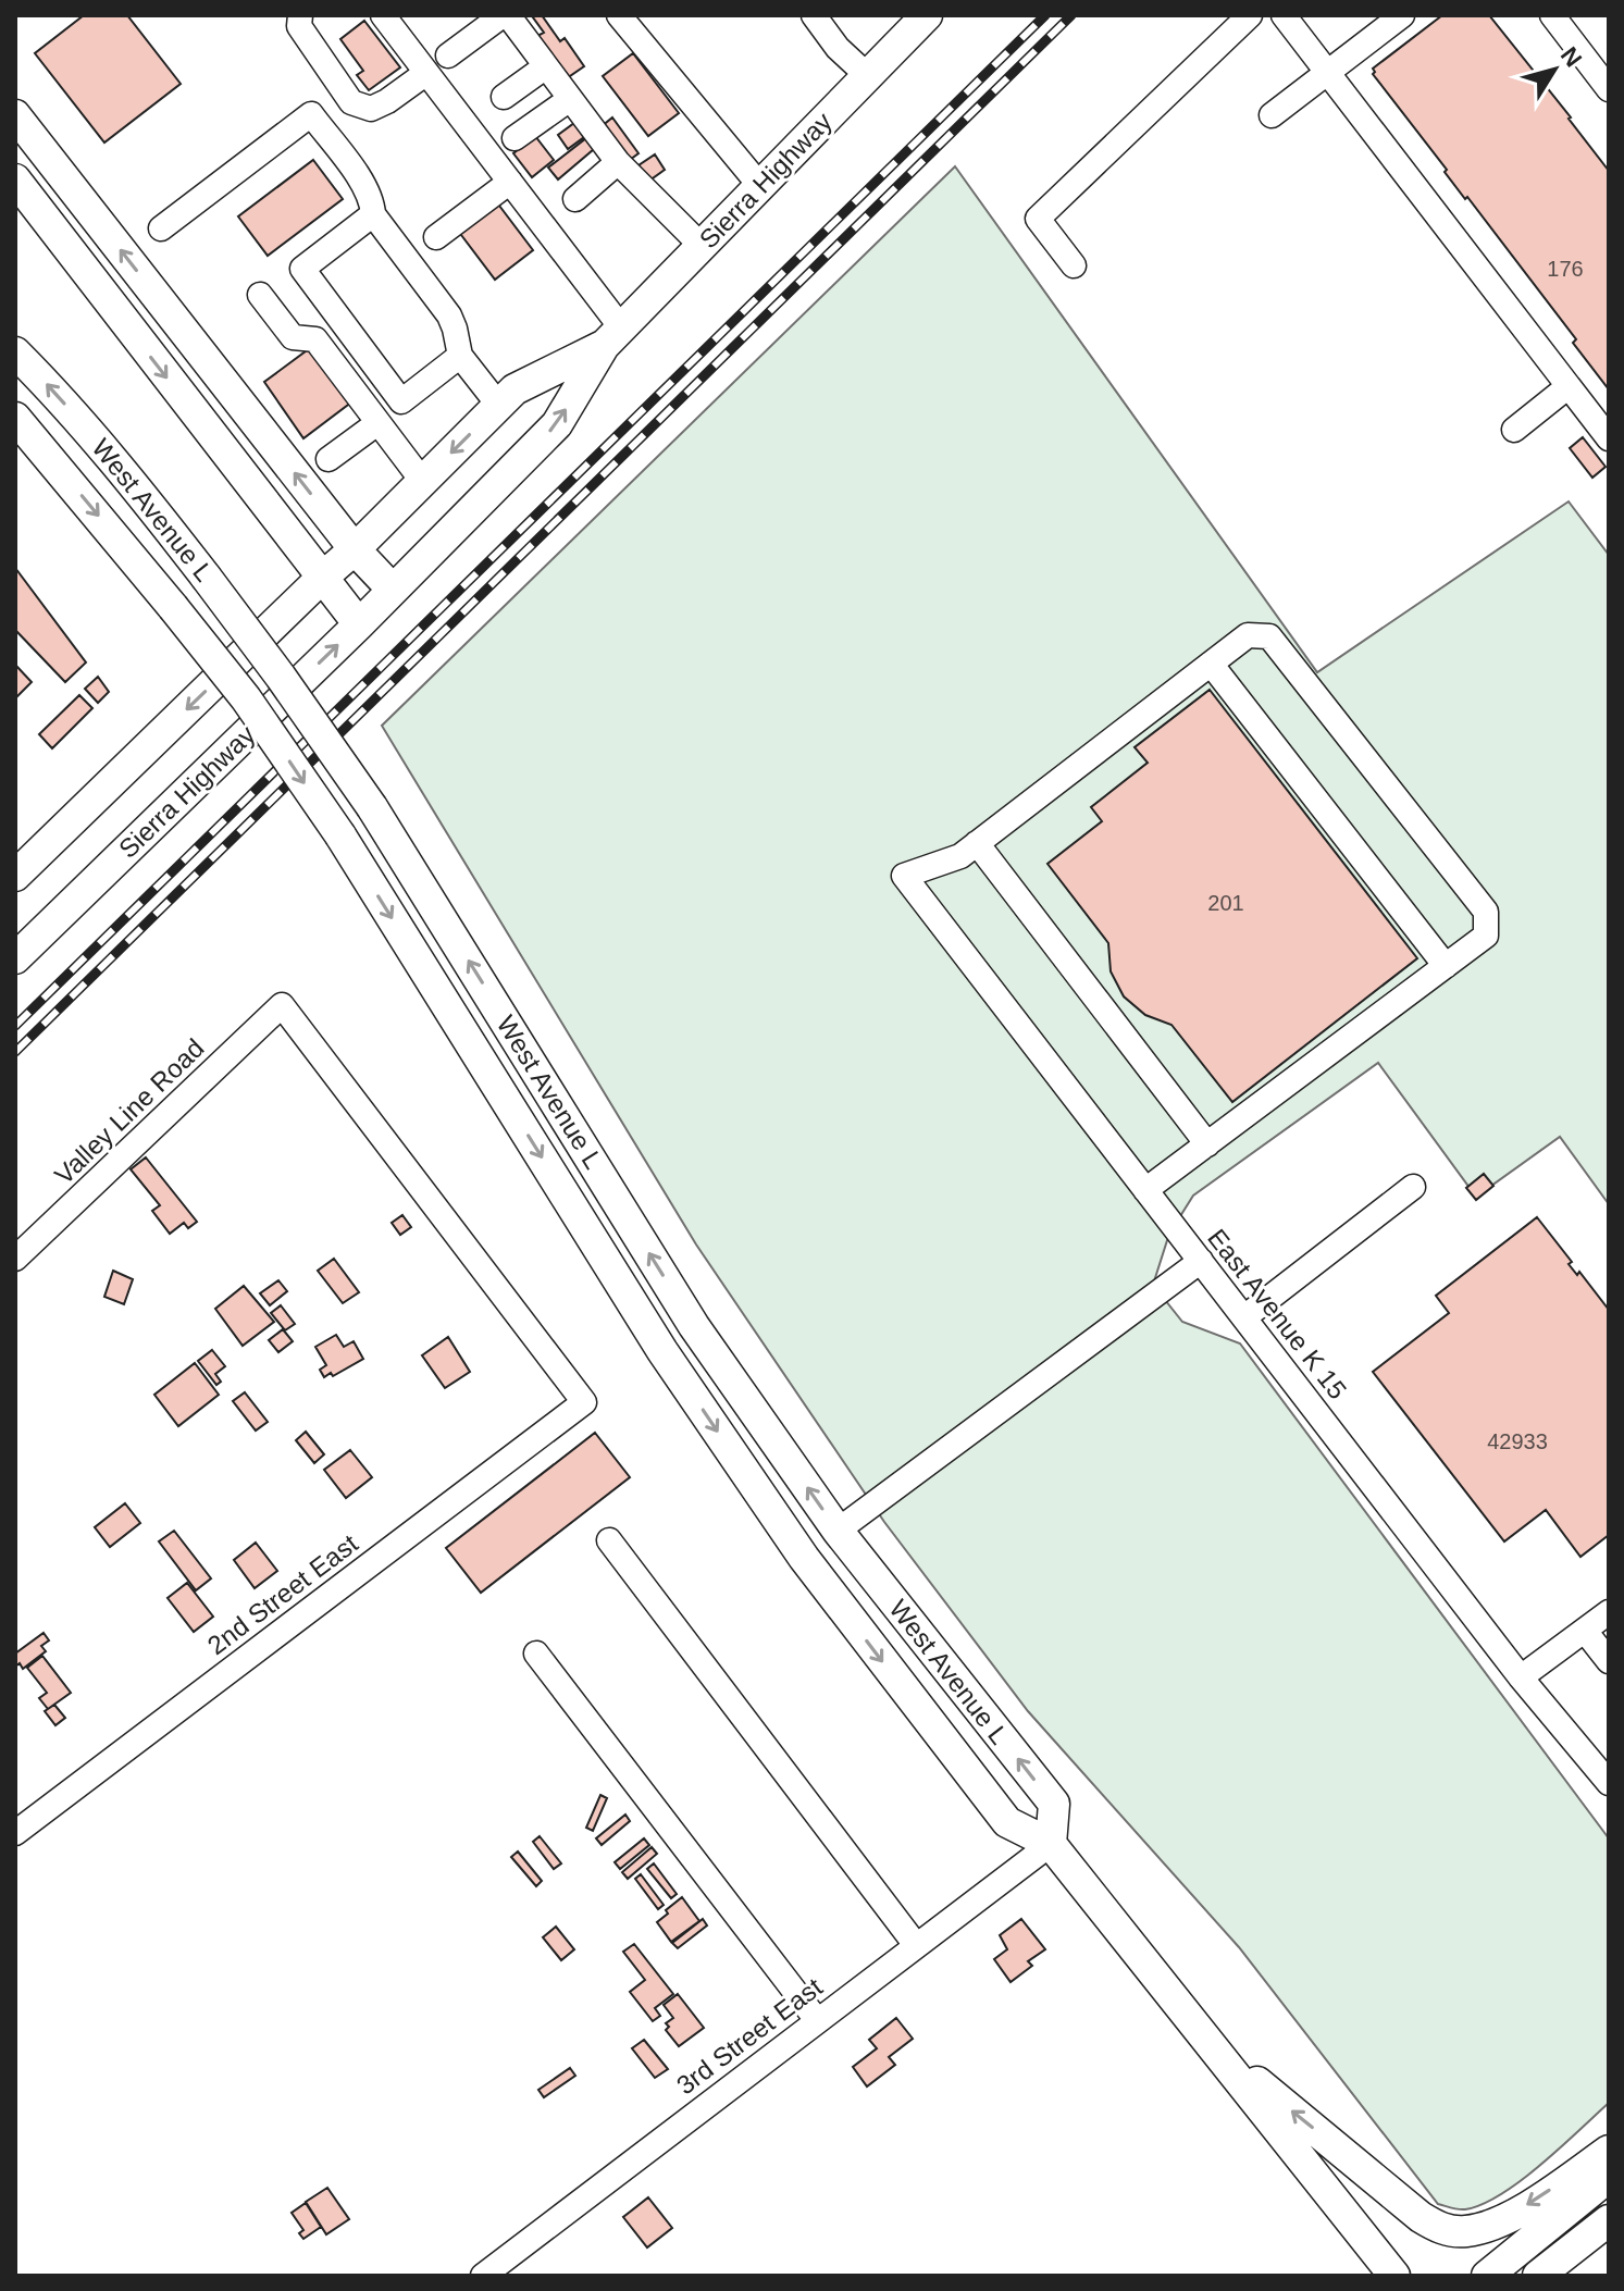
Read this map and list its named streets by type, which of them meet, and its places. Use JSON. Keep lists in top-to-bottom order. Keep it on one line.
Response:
{"streets":{"main road":["Sierra Highway","West Avenue L"],"street":["Valley Line Road","East Avenue K 15","2nd Street East","3rd Street East"]},"crossings":[["West Avenue L","3rd Street East"],["Valley Line Road","2nd Street East"]],"house_numbers":["176","201","42933"],"north":"top right"}
